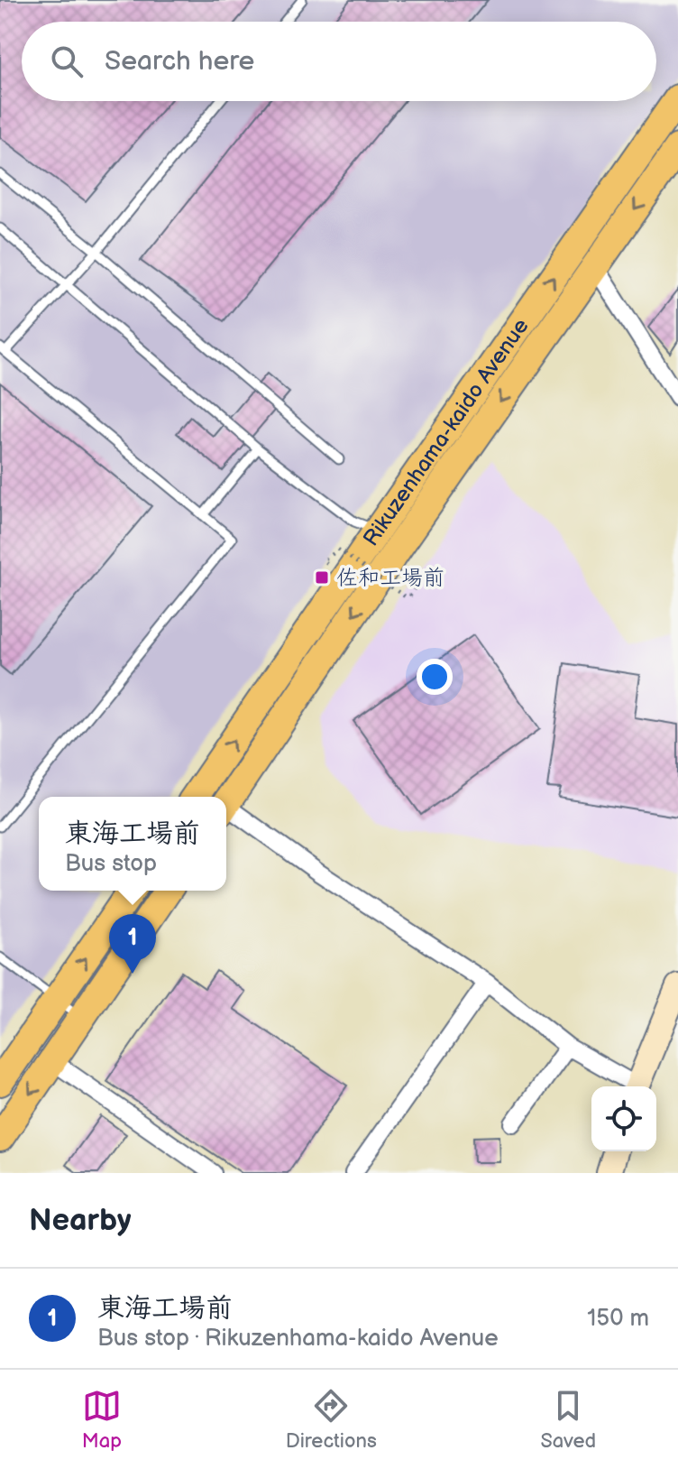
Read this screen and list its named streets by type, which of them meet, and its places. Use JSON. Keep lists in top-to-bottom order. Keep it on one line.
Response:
{"streets":{"highway":["Rikuzenhama-kaido Avenue"]},"places":{"transit":["佐和工場前"]},"page":{"search":"Search here","popup":["東海工場前","Bus stop"],"pins":"1","heading":"Nearby","list":[{"mark":"1","name":"東海工場前","note":"Bus stop · Rikuzenhama-kaido Avenue","value":"150 m"}],"nav":["Map","Directions","Saved"]}}
